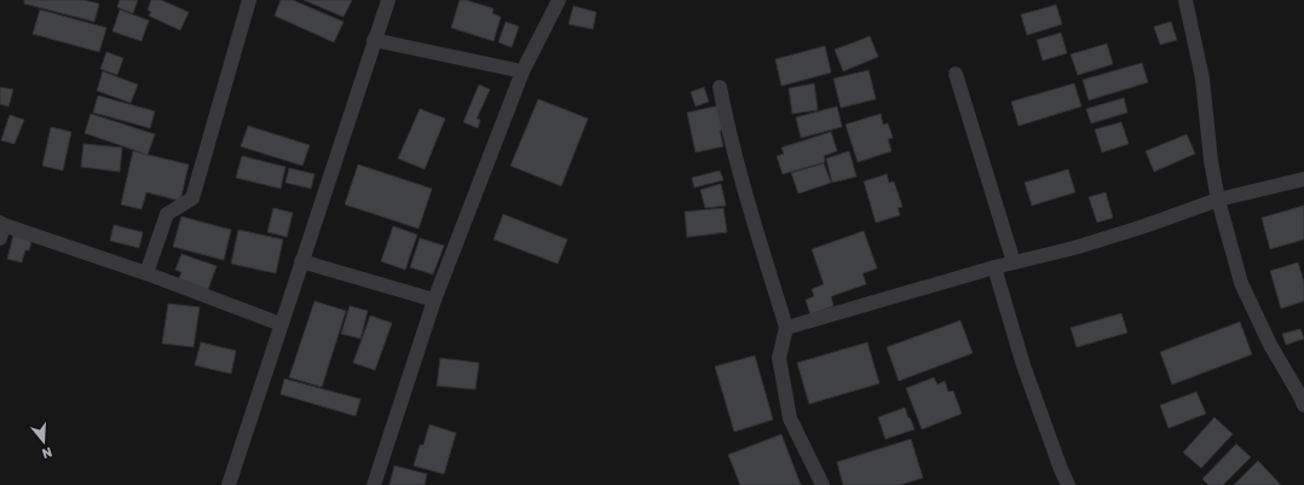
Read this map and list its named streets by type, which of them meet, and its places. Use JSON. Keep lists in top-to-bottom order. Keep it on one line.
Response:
{"north":"bottom"}
